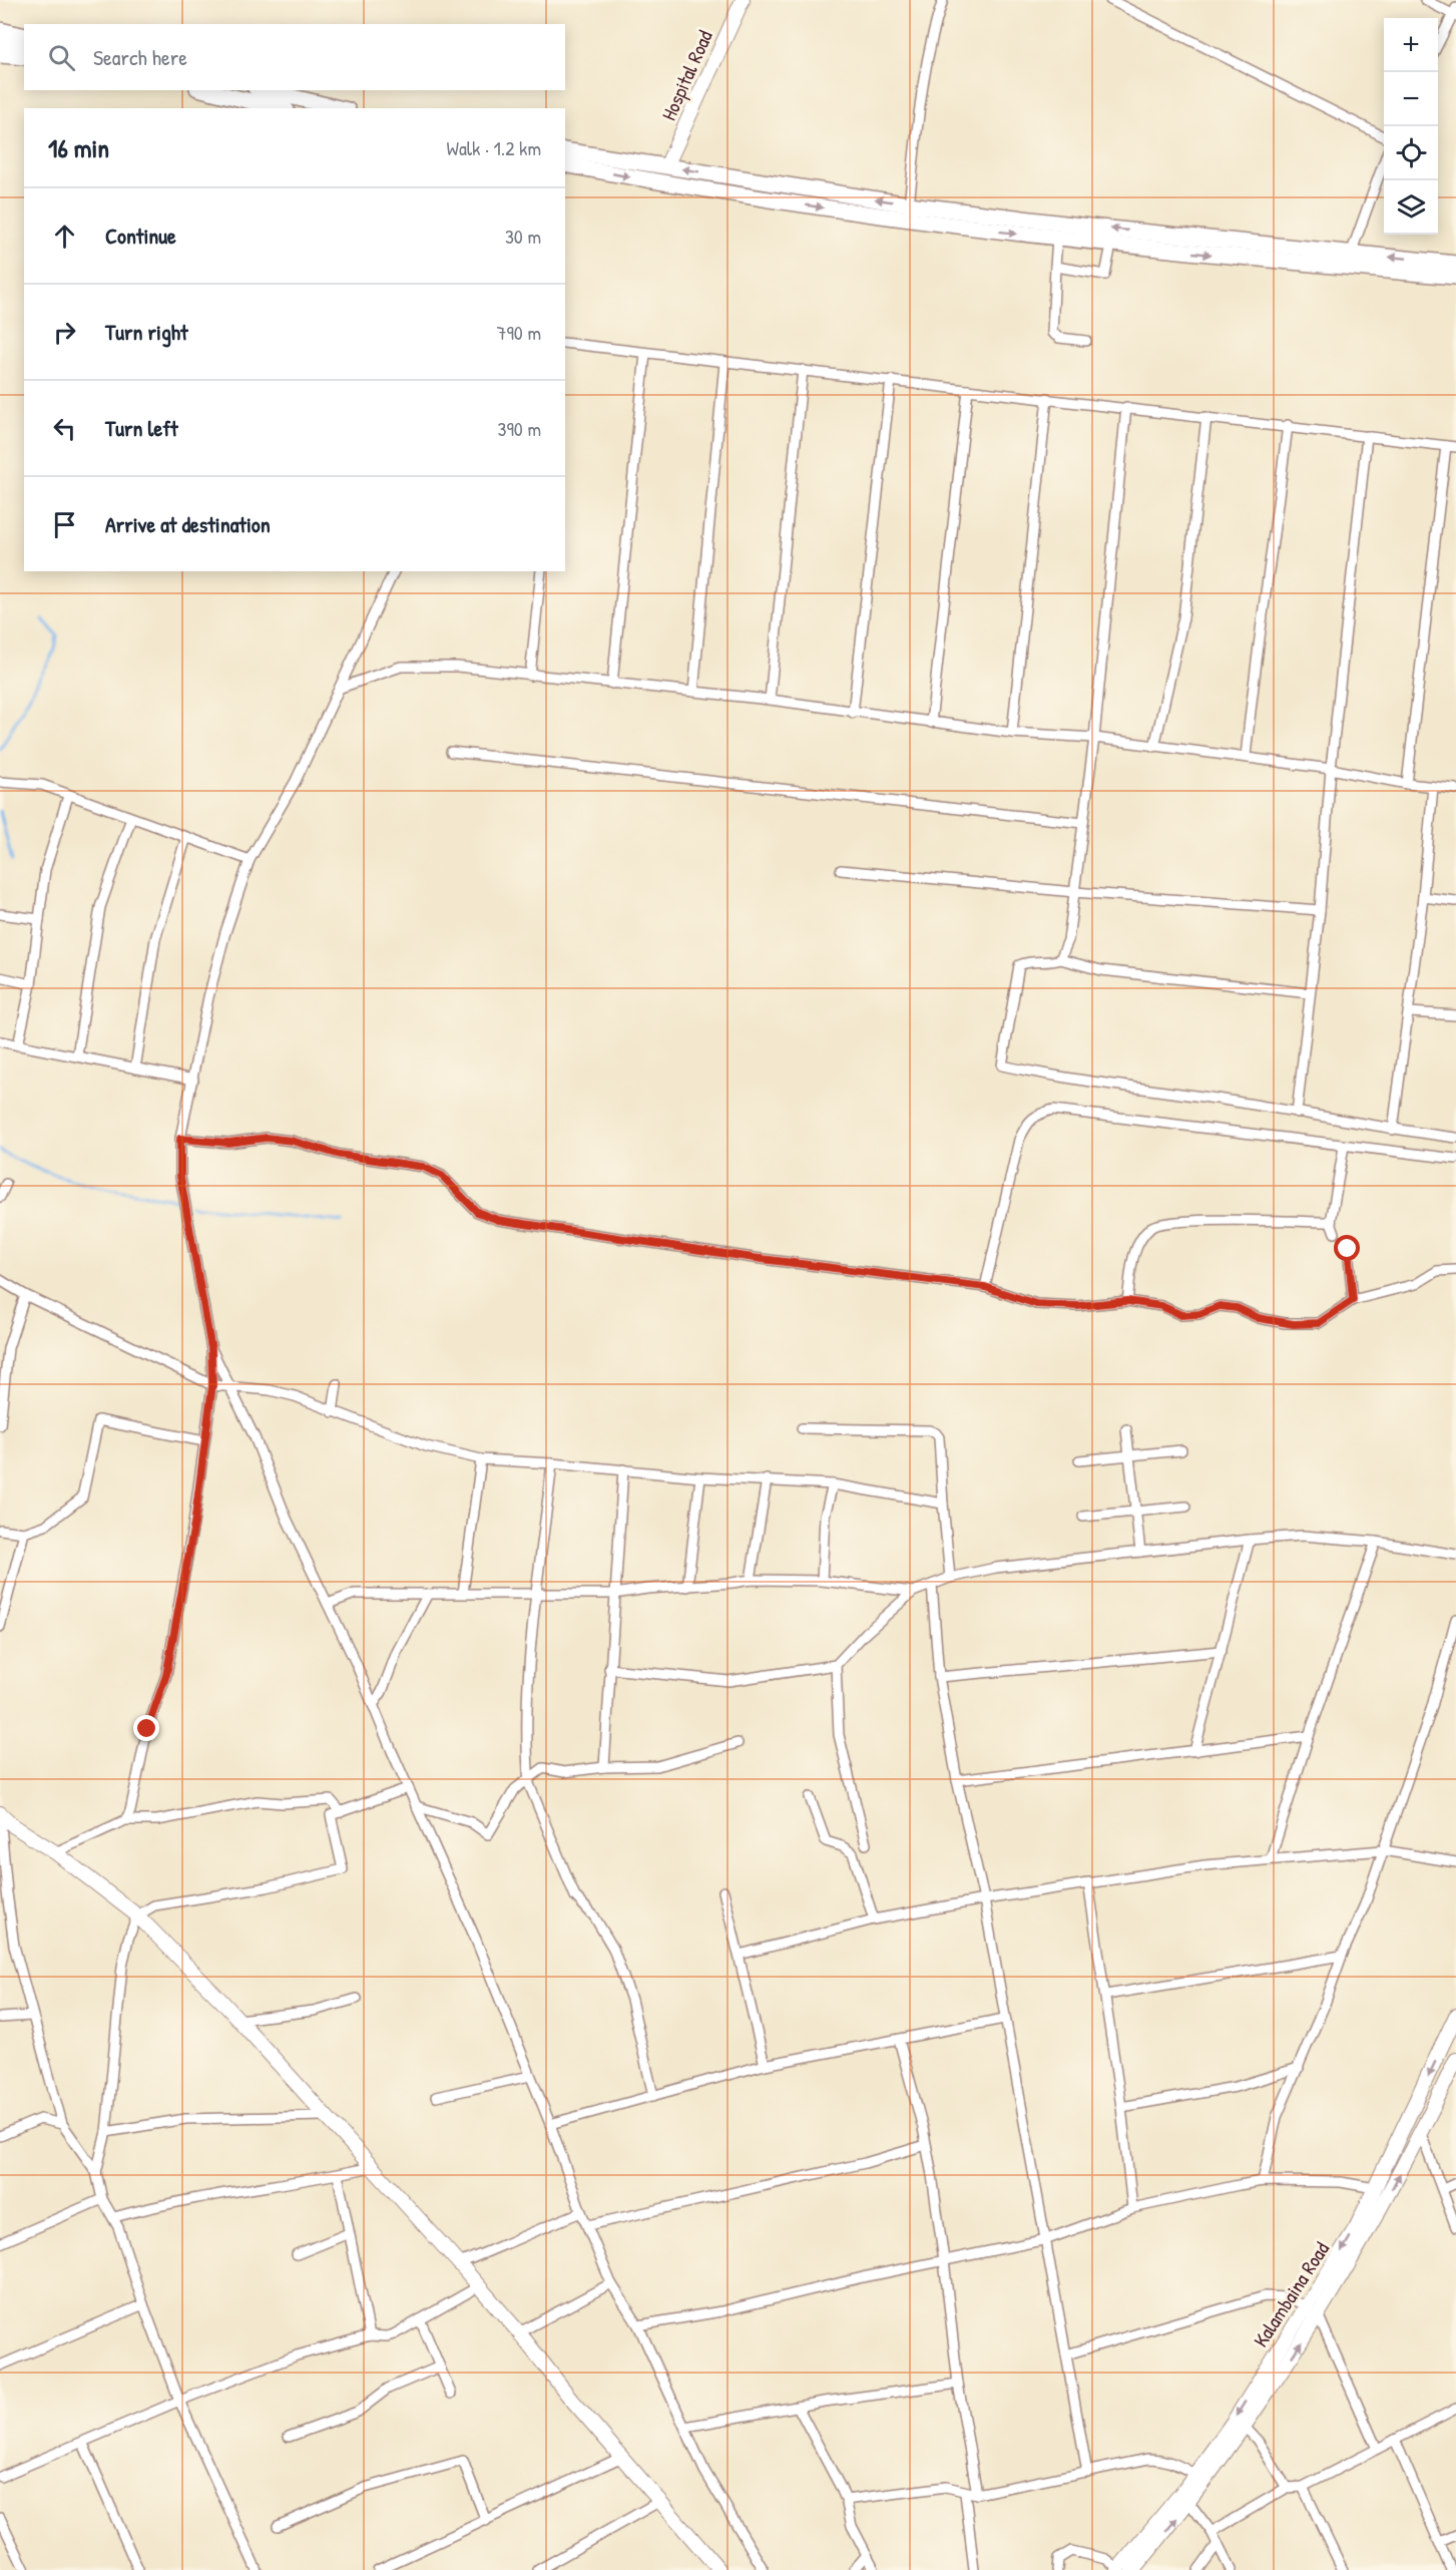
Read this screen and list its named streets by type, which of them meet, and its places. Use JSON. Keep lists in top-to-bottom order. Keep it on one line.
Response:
{"streets":{"main road":["Hospital Road","Kalambaina Road"]},"page":{"map_buttons":["+","−"],"search":"Search here","heading":["16 min","Walk · 1.2 km"],"list":[["Continue","30 m"],["Turn right","790 m"],["Turn left","390 m"],"Arrive at destination"]}}
